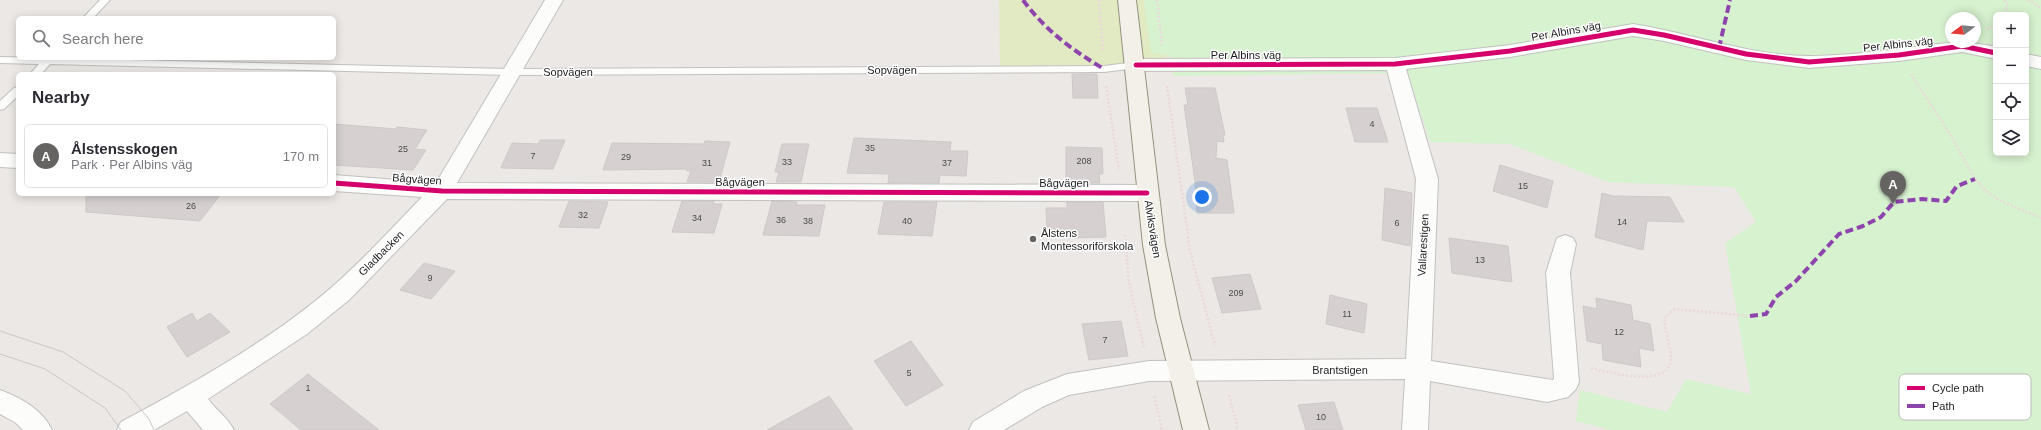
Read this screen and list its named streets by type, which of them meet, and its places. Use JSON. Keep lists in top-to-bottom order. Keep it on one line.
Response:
{"streets":{"street":["Per Albins väg","Bågvägen","Alviksvägen","Vallarestigen","Gladbacken","Brantstigen"],"lane":["Sopvägen"]},"crossings":[["Per Albins väg","Sopvägen"],["Per Albins väg","Alviksvägen"],["Per Albins väg","Vallarestigen"],["Sopvägen","Alviksvägen"],["Sopvägen","Gladbacken"],["Bågvägen","Alviksvägen"],["Bågvägen","Gladbacken"],["Alviksvägen","Brantstigen"],["Vallarestigen","Brantstigen"]],"places":["Ålstens Montessoriförskola"],"house_numbers":["4","35","25","7","29","208","33","31","37","15","26","32","34","36","38","40","14","6","13","9","209","11","12","7","5","1","10"],"legend":["Cycle path","Path"],"north":"left","page":{"map_buttons":["+","−"],"search":"Search here","heading":"Nearby","list":[{"mark":"A","name":"Ålstensskogen","note":"Park · Per Albins väg","value":"170 m"}],"pins":"A"}}
